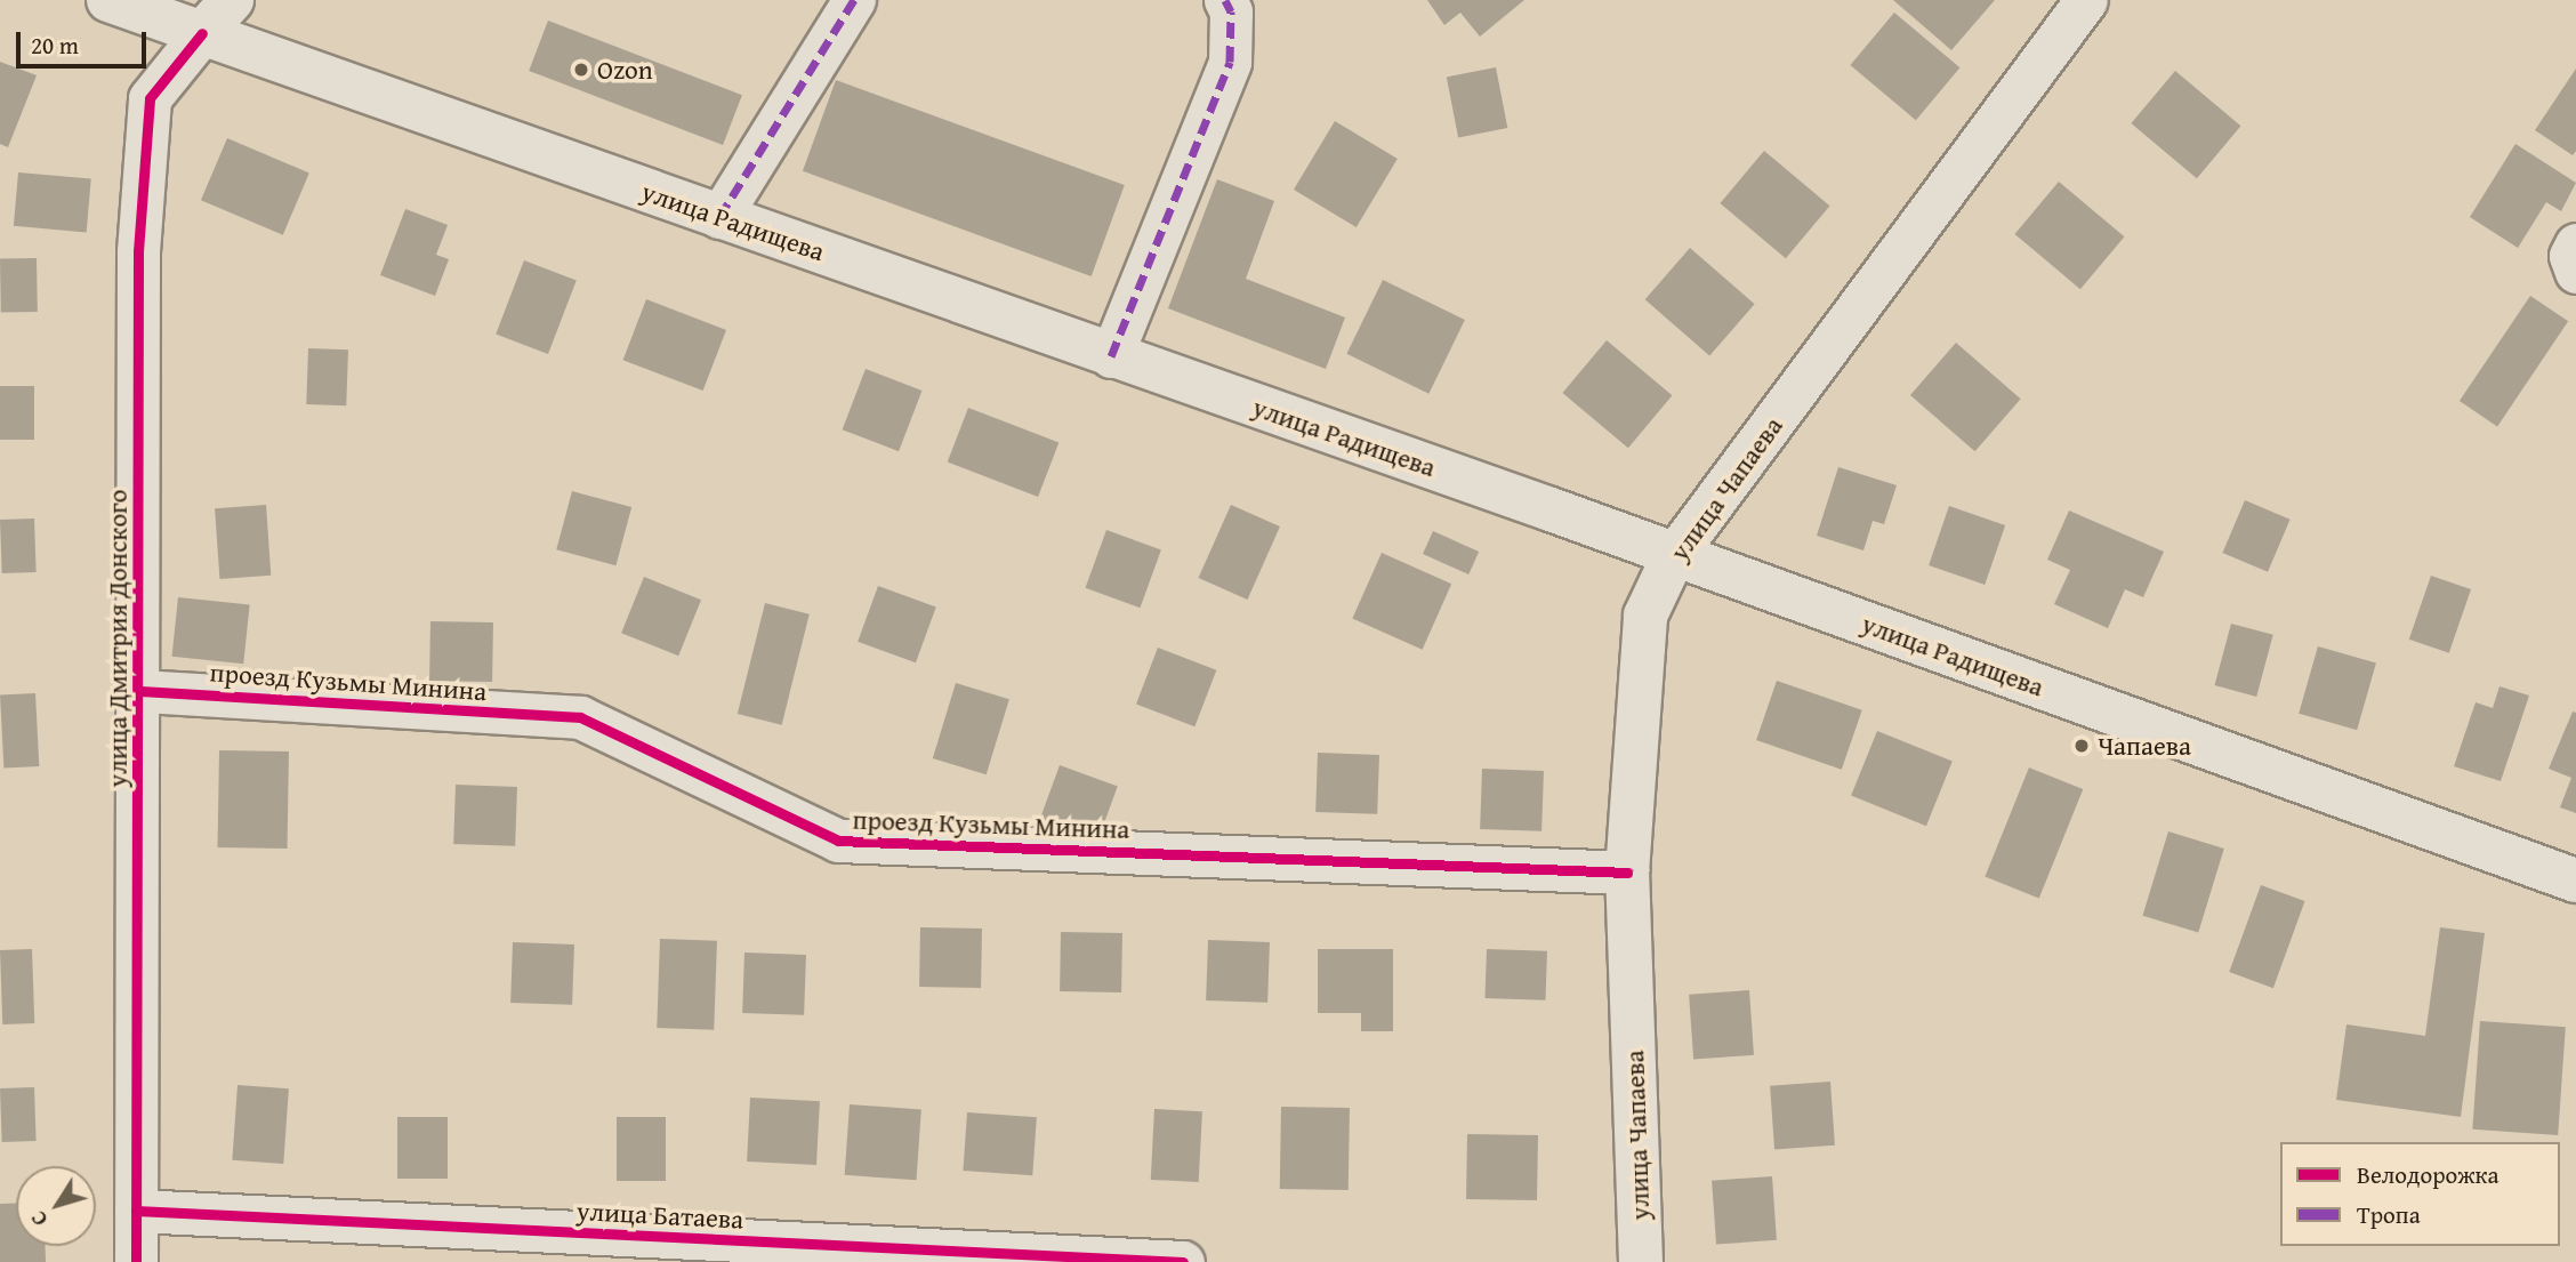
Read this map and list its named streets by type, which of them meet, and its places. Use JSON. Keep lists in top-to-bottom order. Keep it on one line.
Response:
{"streets":{"main road":["улица Радищева","улица Чапаева","улица Дмитрия Донского"],"street":["проезд Кузьмы Минина","улица Батаева"]},"crossings":[["улица Радищева","улица Чапаева"],["улица Радищева","улица Дмитрия Донского"],["улица Чапаева","проезд Кузьмы Минина"],["улица Дмитрия Донского","проезд Кузьмы Минина"],["улица Дмитрия Донского","улица Батаева"]],"places":["Ozon","Чапаева"],"legend":["Велодорожка","Тропа"],"scale_bar":"20 m","north":"bottom left"}
